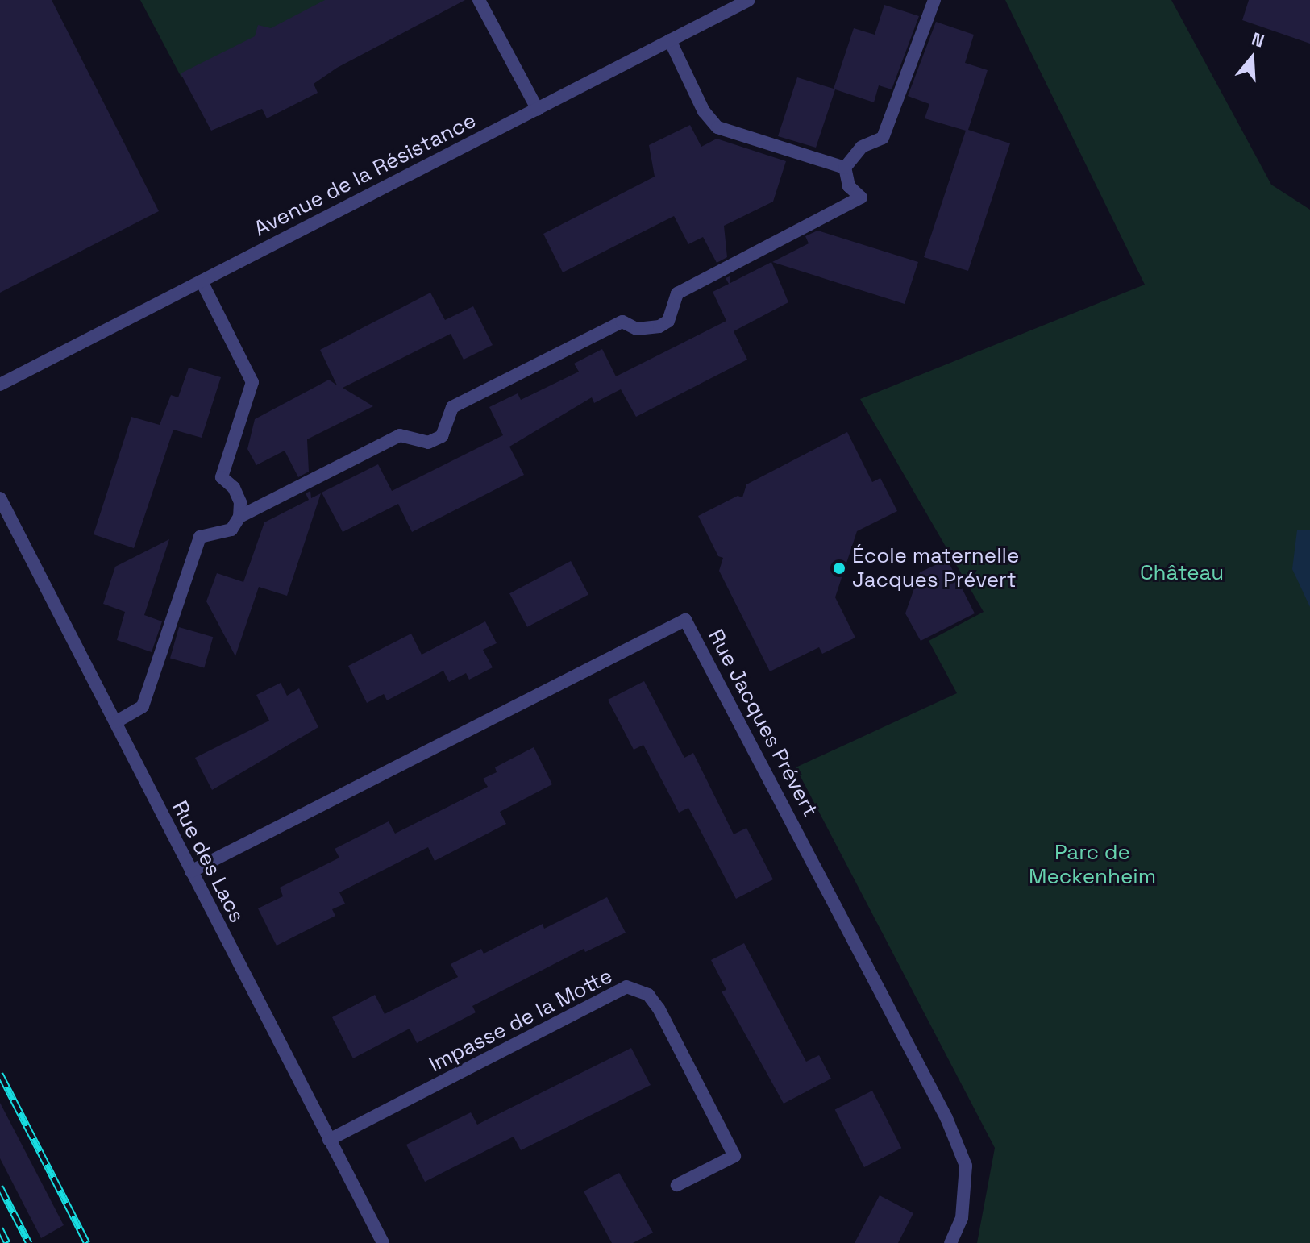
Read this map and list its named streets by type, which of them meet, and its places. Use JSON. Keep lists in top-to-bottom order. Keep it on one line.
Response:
{"streets":{"street":["Avenue de la Résistance","Rue Jacques Prévert","Rue des Lacs","Impasse de la Motte"]},"crossings":[["Rue Jacques Prévert","Rue des Lacs"],["Rue des Lacs","Impasse de la Motte"]],"parks":["Château","Parc de Meckenheim"],"places":["École maternelle Jacques Prévert"],"north":"top"}
